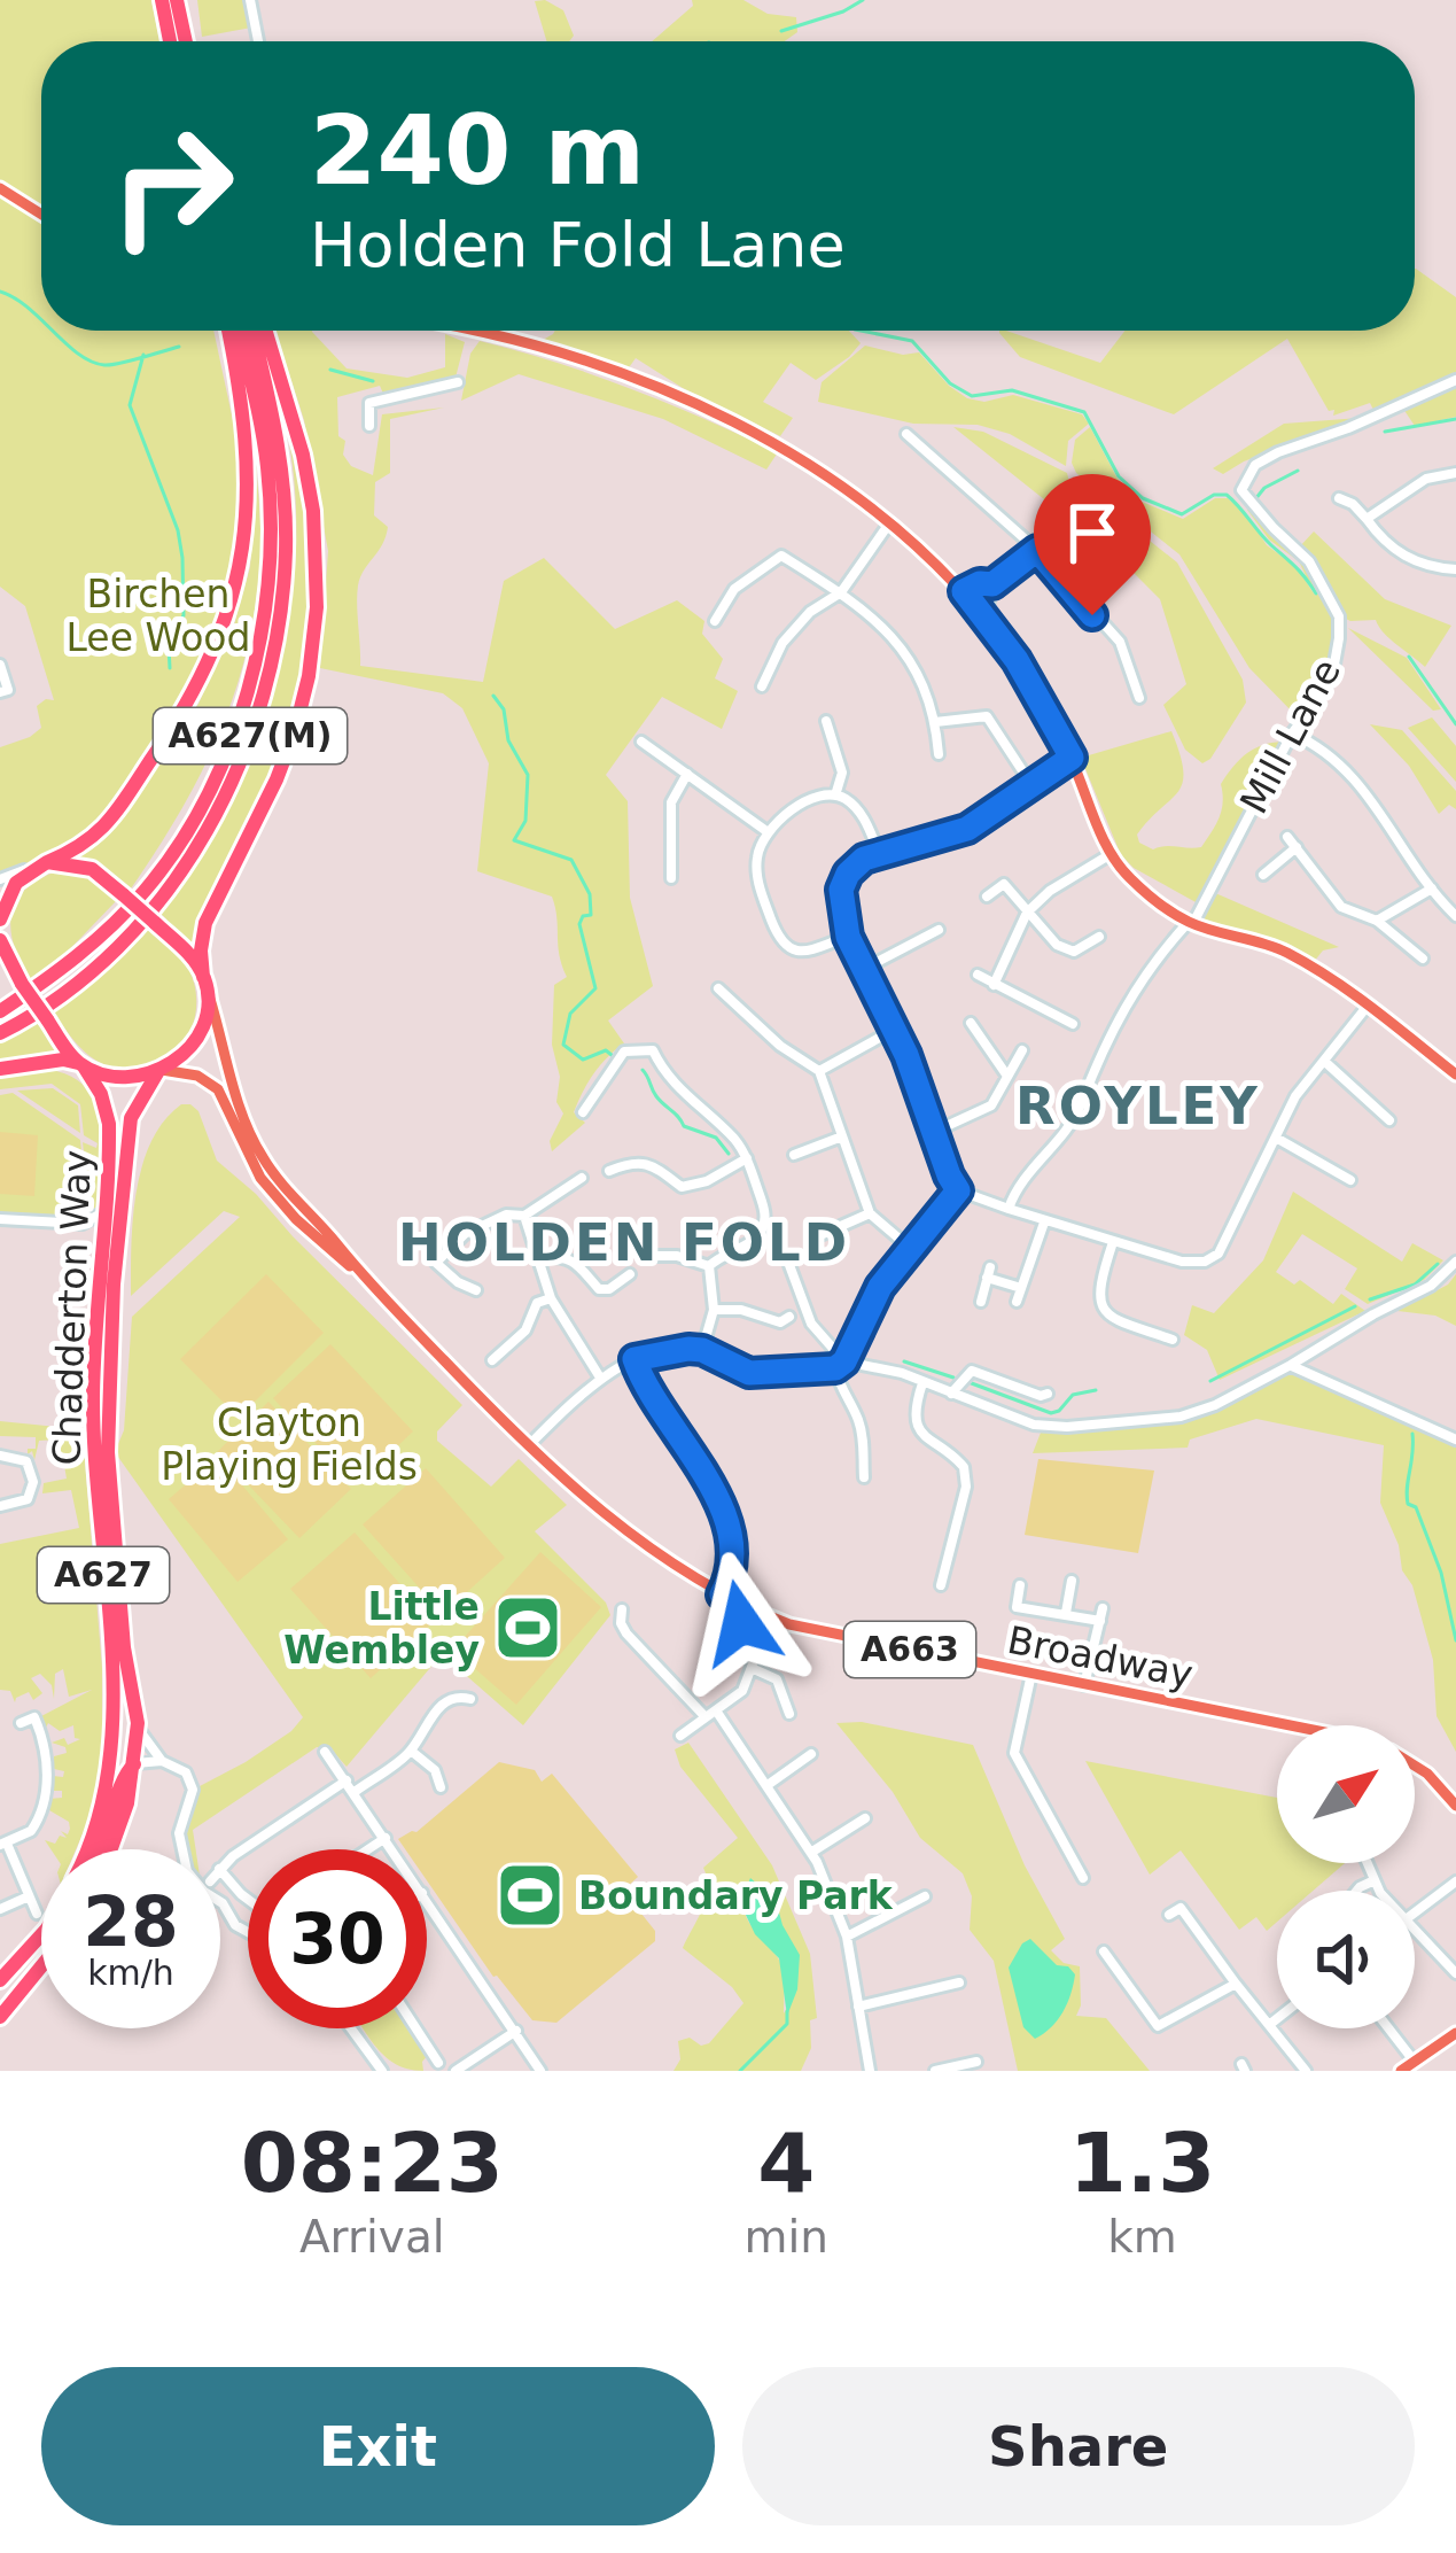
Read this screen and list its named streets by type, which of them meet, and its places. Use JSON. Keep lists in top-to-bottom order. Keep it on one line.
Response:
{"streets":{"highway":["A627(M)","Chadderton Way","A627","A663"],"main road":["Broadway"],"street":["Mill Lane"]},"crossings":[["A627(M)","Chadderton Way"],["A627(M)","A663"],["A627(M)","Broadway"],["Chadderton Way","A627"],["Chadderton Way","A663"],["Chadderton Way","Broadway"],["A663","Broadway"]],"districts":["ROYLEY","HOLDEN FOLD"],"parks":["Birchen Lee Wood","Clayton Playing Fields"],"places":{"sports":["Little Wembley","Boundary Park"]},"north":"top right","page":{"turn":["240 m","Holden Fold Lane"],"speed":"28 km/h","limit":"30","eta":["08:23","Arrival","4","min","1.3","km"],"buttons":["Exit","Share"]}}
